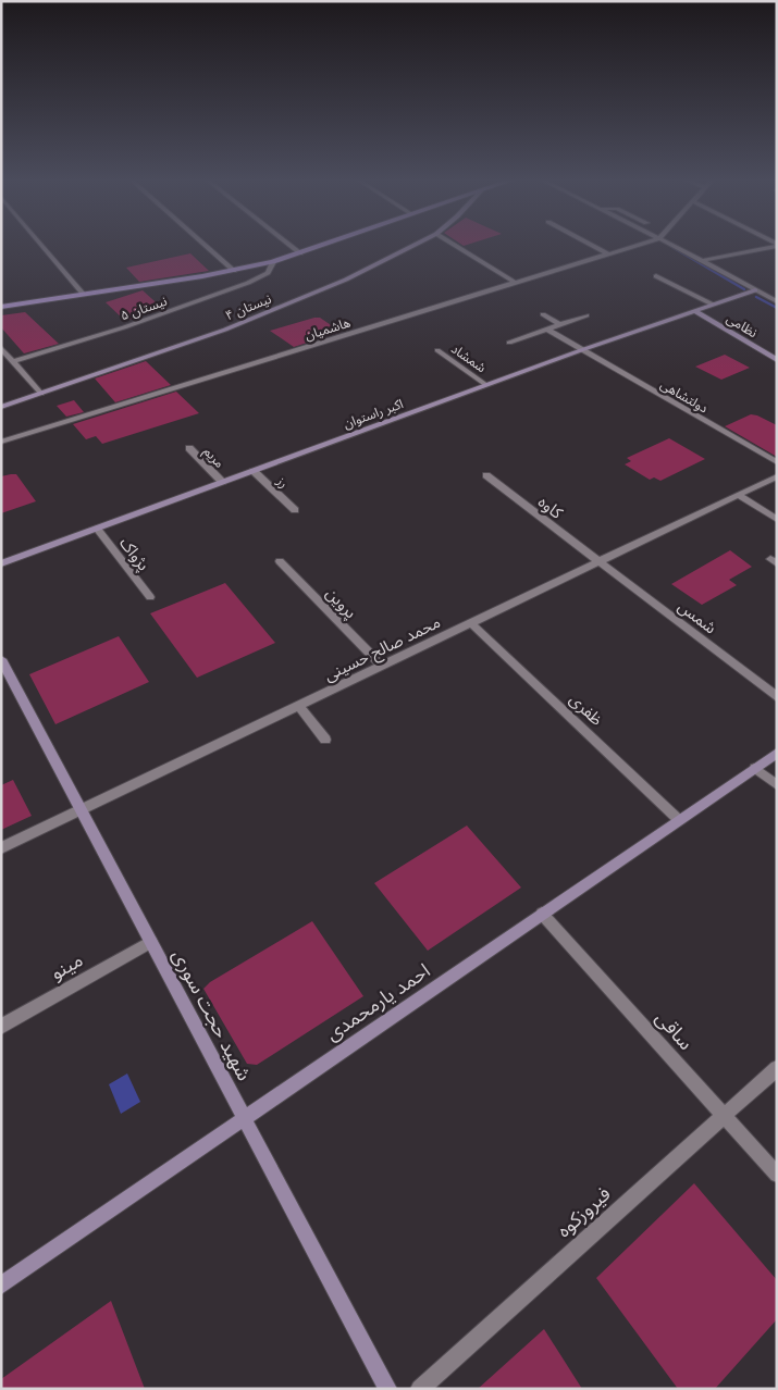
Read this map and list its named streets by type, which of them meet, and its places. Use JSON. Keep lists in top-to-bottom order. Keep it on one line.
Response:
{"streets":{"street":["نیستان ۴","نیستان ۵","نظامی","هاشمیان","شمشاد","دولتشاهی","اکبر راستوان","مریم","رز","کاوه","پژواک","پروین","شمس","محمد صالح حسینی","ظفری","مینو","احمد یارمحمدی","شهید حجت سوری","ساقی","فیروزکوه"]},"crossings":[["نظامی","اکبر راستوان"],["شمشاد","اکبر راستوان"],["دولتشاهی","اکبر راستوان"],["اکبر راستوان","مریم"],["اکبر راستوان","رز"],["اکبر راستوان","پژواک"],["کاوه","شمس"],["کاوه","محمد صالح حسینی"],["پروین","محمد صالح حسینی"],["شمس","محمد صالح حسینی"],["محمد صالح حسینی","ظفری"],["محمد صالح حسینی","شهید حجت سوری"],["ظفری","احمد یارمحمدی"],["مینو","شهید حجت سوری"],["احمد یارمحمدی","شهید حجت سوری"],["احمد یارمحمدی","ساقی"],["ساقی","فیروزکوه"]]}
